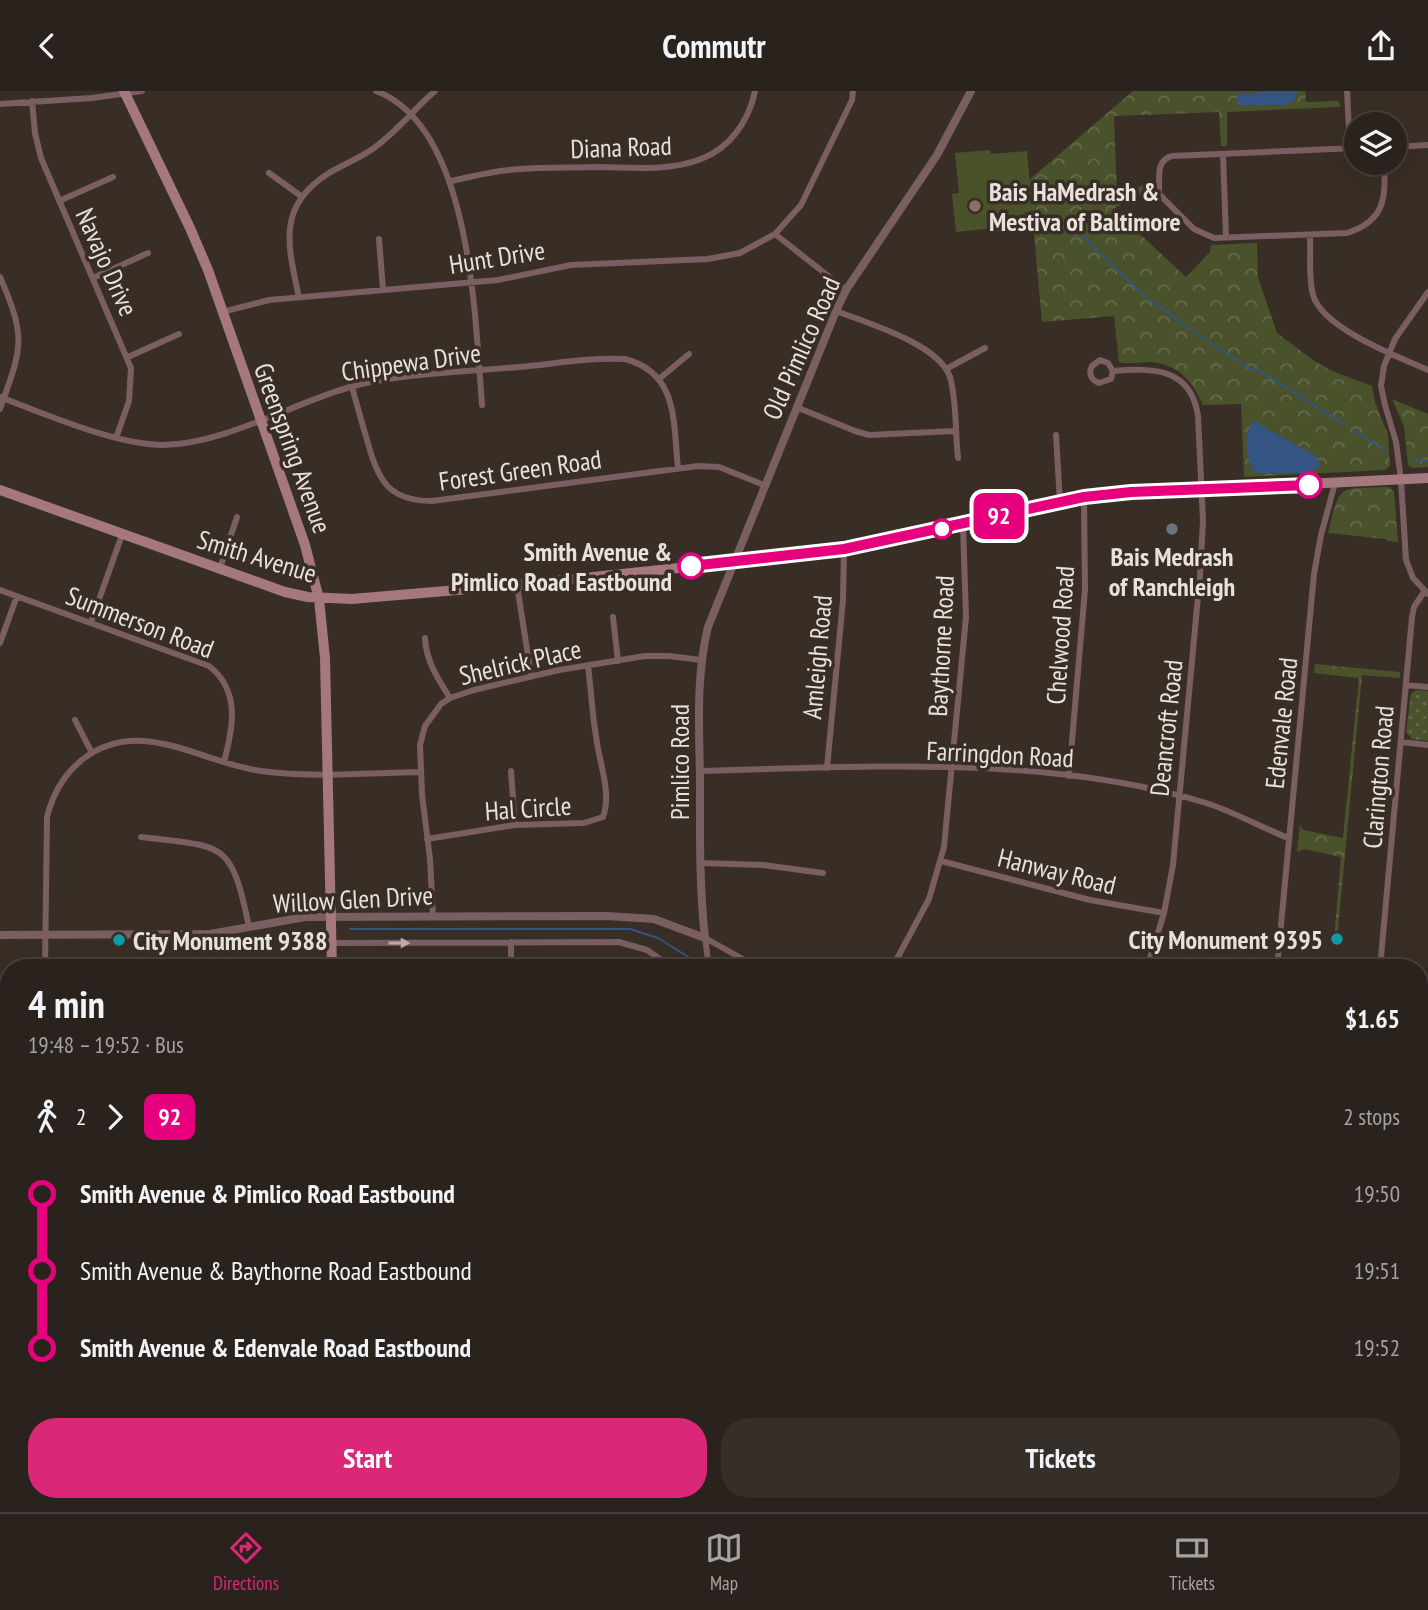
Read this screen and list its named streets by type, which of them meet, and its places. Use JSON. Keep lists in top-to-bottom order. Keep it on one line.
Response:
{"streets":{"main road":["Greenspring Avenue","Smith Avenue"],"street":["Diana Road","Hunt Drive","Navajo Drive","Old Pimlico Road","Chippewa Drive","Forest Green Road","Summerson Road","Chelwood Road","Baythorne Road","Amleigh Road","Shelrick Place","Edenvale Road","Deancroft Road","Farringdon Road","Pimlico Road","Clarington Road","Hal Circle","Hanway Road","Willow Glen Drive"]},"crossings":[["Hunt Drive","Greenspring Avenue"],["Navajo Drive","Chippewa Drive"],["Old Pimlico Road","Forest Green Road"],["Old Pimlico Road","Smith Avenue"],["Old Pimlico Road","Pimlico Road"],["Chippewa Drive","Greenspring Avenue"],["Chippewa Drive","Forest Green Road"],["Greenspring Avenue","Smith Avenue"],["Greenspring Avenue","Willow Glen Drive"],["Smith Avenue","Chelwood Road"],["Smith Avenue","Baythorne Road"],["Smith Avenue","Amleigh Road"],["Smith Avenue","Edenvale Road"],["Smith Avenue","Deancroft Road"],["Smith Avenue","Pimlico Road"],["Chelwood Road","Farringdon Road"],["Baythorne Road","Farringdon Road"],["Baythorne Road","Hanway Road"],["Amleigh Road","Farringdon Road"],["Shelrick Place","Pimlico Road"],["Shelrick Place","Hal Circle"],["Shelrick Place","Willow Glen Drive"],["Edenvale Road","Farringdon Road"],["Deancroft Road","Farringdon Road"],["Deancroft Road","Hanway Road"],["Farringdon Road","Pimlico Road"],["Pimlico Road","Willow Glen Drive"]],"places":["Bais HaMedrash & Mestiva of Baltimore","Bais Medrash of Ranchleigh","Smith Avenue & Pimlico Road Eastbound","City Monument 9395","City Monument 9388"],"lines":["bus line 92"],"page":{"header":"Commutr","on_map":"92","heading":["4 min","19:48 – 19:52 · Bus","$1.65"],"legs":["2","92","2 stops"],"list":[{"name":"Smith Avenue & Pimlico Road Eastbound","value":"19:50"},{"name":"Smith Avenue & Baythorne Road Eastbound","value":"19:51"},{"name":"Smith Avenue & Edenvale Road Eastbound","value":"19:52"}],"buttons":["Start","Tickets"],"tabs":["Directions","Map","Tickets"]}}
